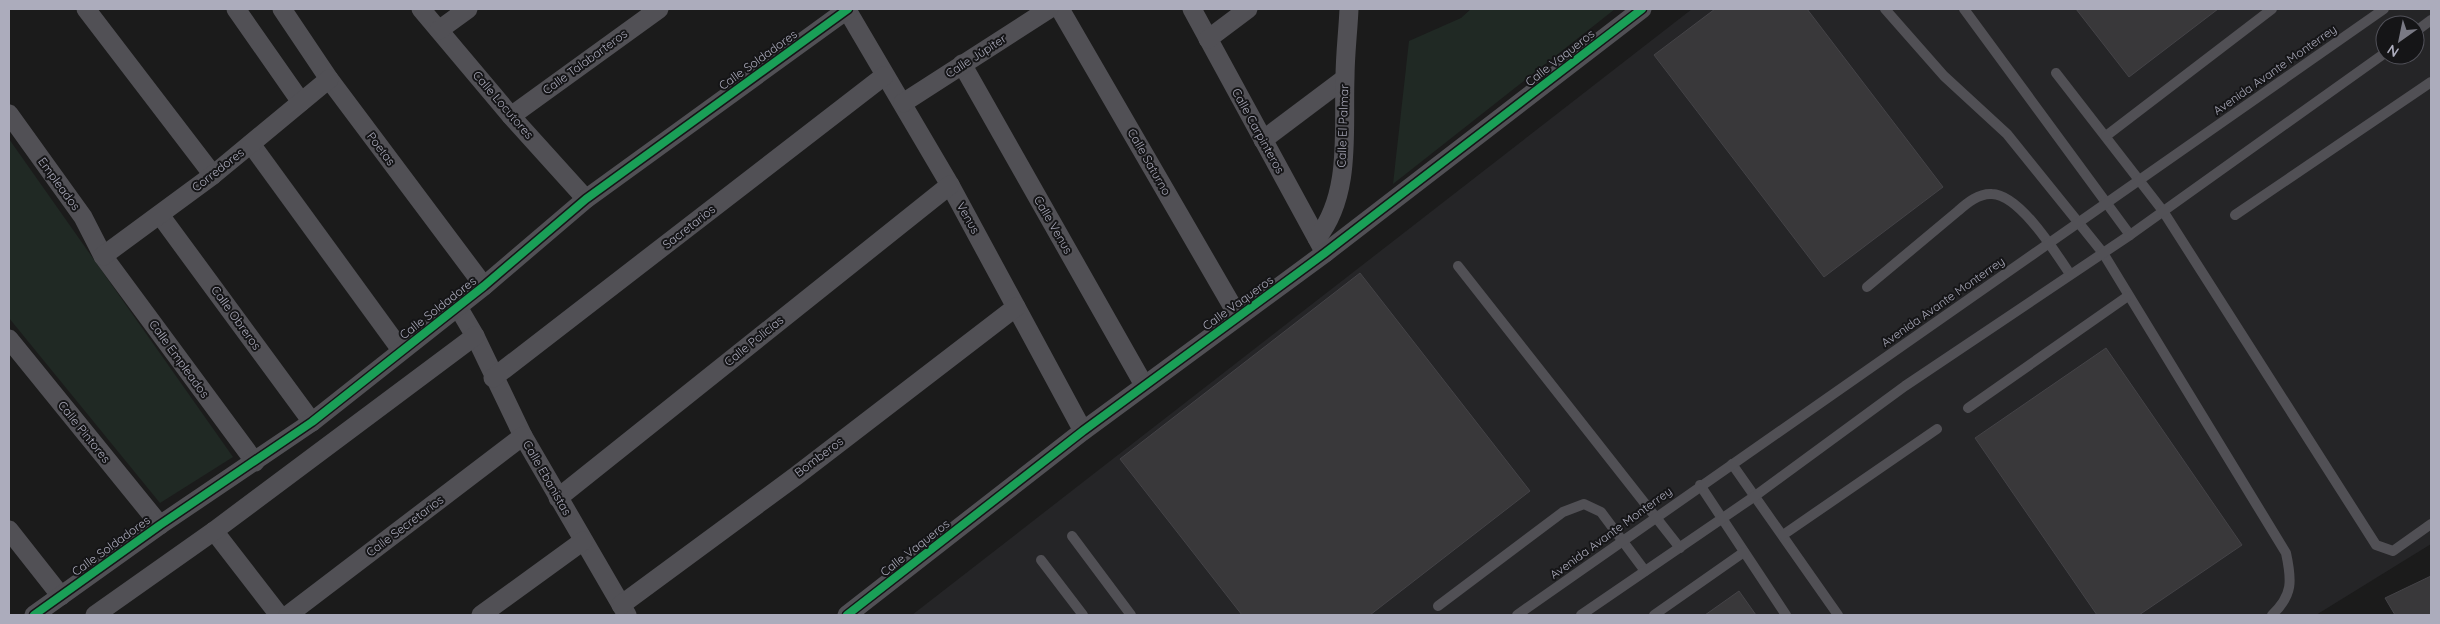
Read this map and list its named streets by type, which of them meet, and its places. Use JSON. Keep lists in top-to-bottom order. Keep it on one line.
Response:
{"streets":{"street":["Calle Júpiter","Calle Vaqueros","Calle Soldadores","Calle Talabarteros","Calle Locutores","Calle El Palmar","Calle Carpinteros","Poetas","Calle Saturno","Corredores","Empleados","Venus","Calle Venus","Sacretarios","Calle Obreros","Calle Policías","Calle Empleados","Calle Pintores","Bomberos","Calle Ebanistas","Calle Secretarios"],"lane":["Avenida Avante Monterrey"]},"crossings":[["Calle Júpiter","Venus"],["Calle Júpiter","Calle Venus"],["Calle Vaqueros","Calle El Palmar"],["Calle Vaqueros","Calle Carpinteros"],["Calle Vaqueros","Calle Saturno"],["Calle Vaqueros","Venus"],["Calle Vaqueros","Calle Venus"],["Calle Soldadores","Calle Locutores"],["Calle Soldadores","Poetas"],["Calle Soldadores","Venus"],["Calle Soldadores","Calle Obreros"],["Calle Soldadores","Calle Empleados"],["Calle Soldadores","Calle Pintores"],["Calle Soldadores","Calle Ebanistas"],["Calle Talabarteros","Calle Locutores"],["Calle El Palmar","Calle Carpinteros"],["Poetas","Corredores"],["Corredores","Empleados"],["Corredores","Calle Obreros"],["Corredores","Calle Empleados"],["Empleados","Calle Empleados"],["Venus","Sacretarios"],["Venus","Calle Policías"],["Venus","Bomberos"],["Sacretarios","Calle Ebanistas"],["Calle Policías","Calle Ebanistas"],["Bomberos","Calle Ebanistas"],["Calle Ebanistas","Calle Secretarios"]],"north":"bottom left"}
